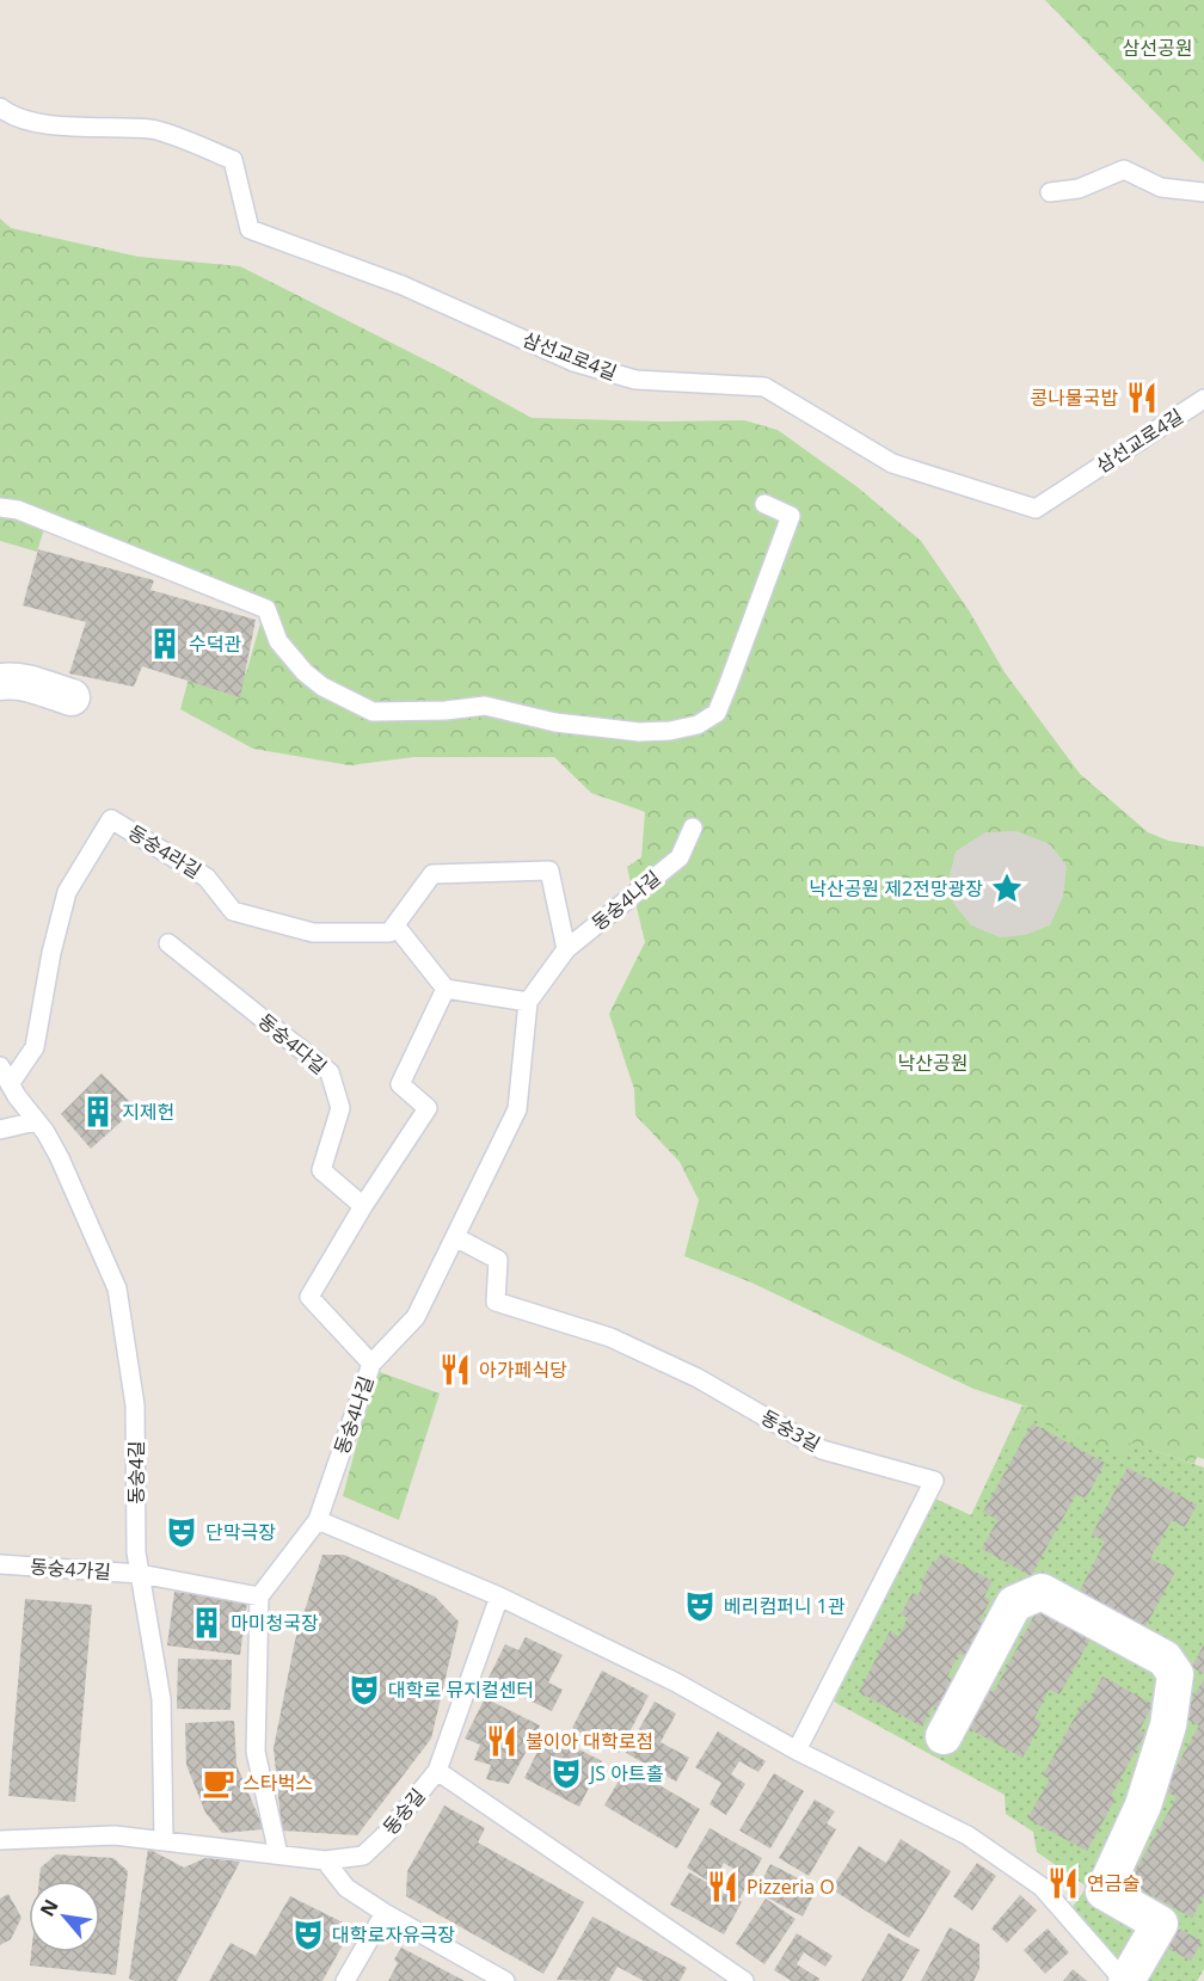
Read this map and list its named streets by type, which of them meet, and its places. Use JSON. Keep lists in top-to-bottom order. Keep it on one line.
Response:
{"streets":{"lane":["삼선교로4길","동숭4라길","동숭4나길","동숭4다길","동숭3길","동숭4길","동숭4가길","동숭길"]},"crossings":[["동숭4라길","동숭4나길"],["동숭4라길","동숭4길"],["동숭4나길","동숭3길"],["동숭4길","동숭4가길"],["동숭4길","동숭길"]],"parks":["삼선공원","낙산공원"],"places":{"restaurant":["콩나물국밥","아가페식당","불이아 대학로점","연금술","Pizzeria O"],"building":["수덕관","지제헌","마미청국장"],"place":["낙산공원 제2전망광장"],"theatre":["단막극장","베리컴퍼니 1관","대학로 뮤지컬센터","JS 아트홀","대학로자유극장"],"cafe":["스타벅스"]},"north":"top left"}
